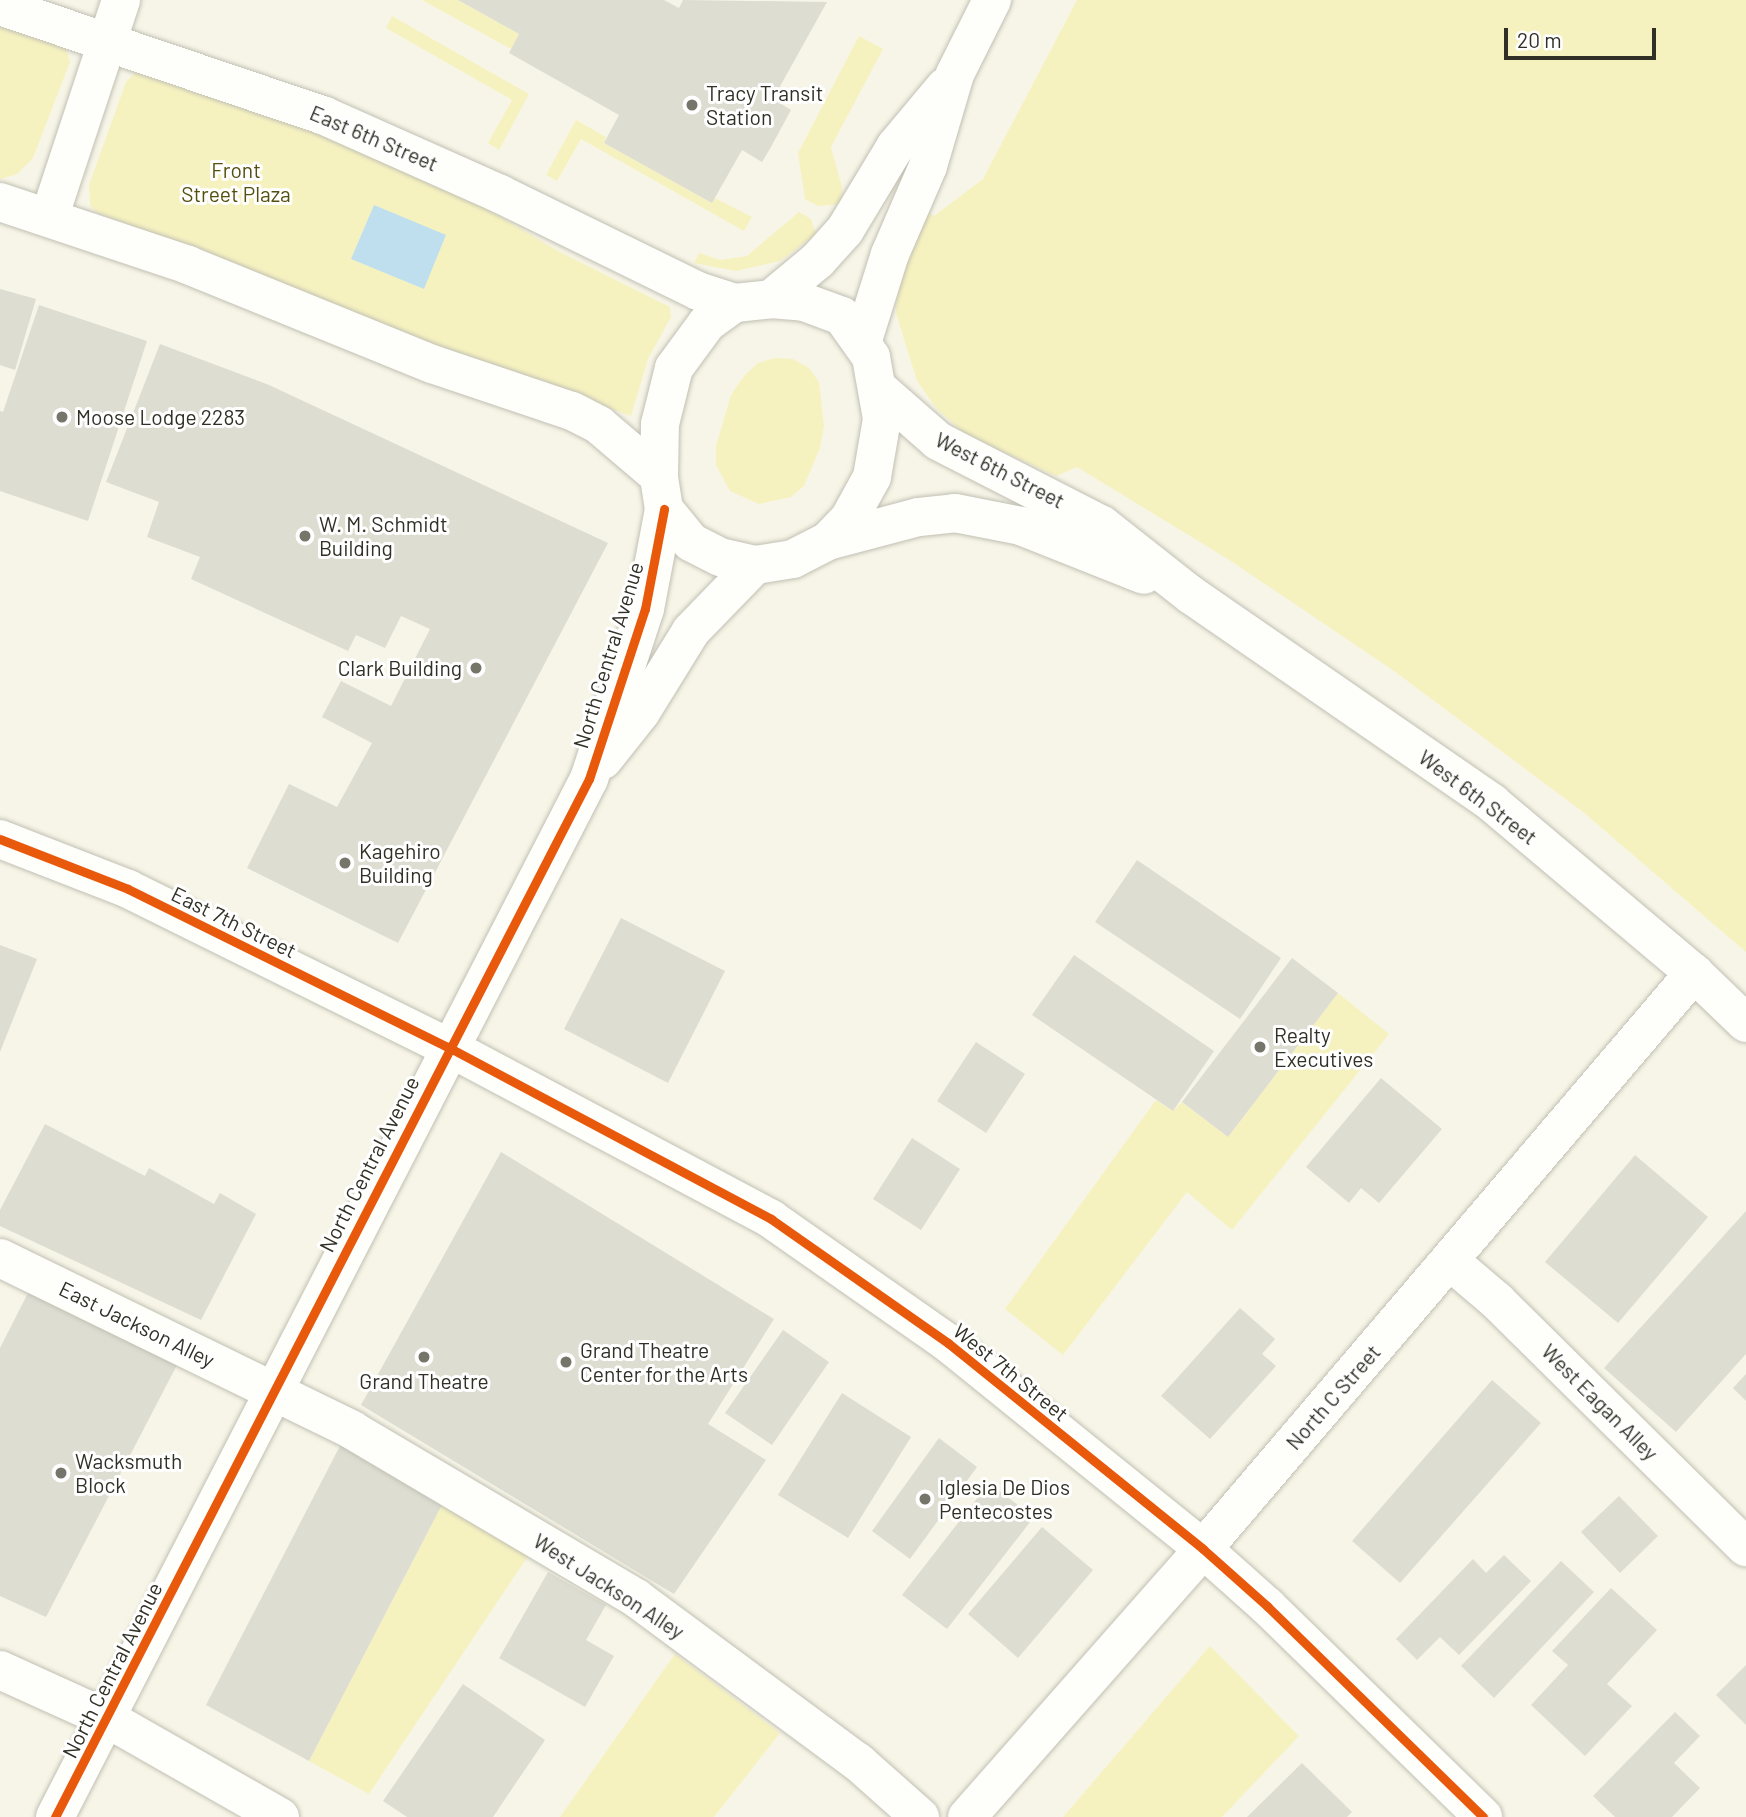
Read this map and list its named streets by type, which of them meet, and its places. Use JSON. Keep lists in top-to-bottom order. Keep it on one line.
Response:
{"streets":{"street":["East 6th Street","West 6th Street","North Central Avenue","East 7th Street","East Jackson Alley","West 7th Street","North C Street","West Eagan Alley","West Jackson Alley"]},"crossings":[["East 6th Street","West 6th Street"],["East 6th Street","North Central Avenue"],["West 6th Street","North Central Avenue"],["West 6th Street","North C Street"],["North Central Avenue","East 7th Street"],["North Central Avenue","East Jackson Alley"],["North Central Avenue","West 7th Street"],["North Central Avenue","West Jackson Alley"],["East 7th Street","West 7th Street"],["East Jackson Alley","West Jackson Alley"],["West 7th Street","North C Street"],["North C Street","West Eagan Alley"]],"parks":["Front Street Plaza"],"places":["Tracy Transit Station","Moose Lodge 2283","W. M. Schmidt Building","Clark Building","Kagehiro Building","Realty Executives","Grand Theatre","Grand Theatre Center for the Arts","Wacksmuth Block","Iglesia De Dios Pentecostes"],"scale_bar":"20 m"}
